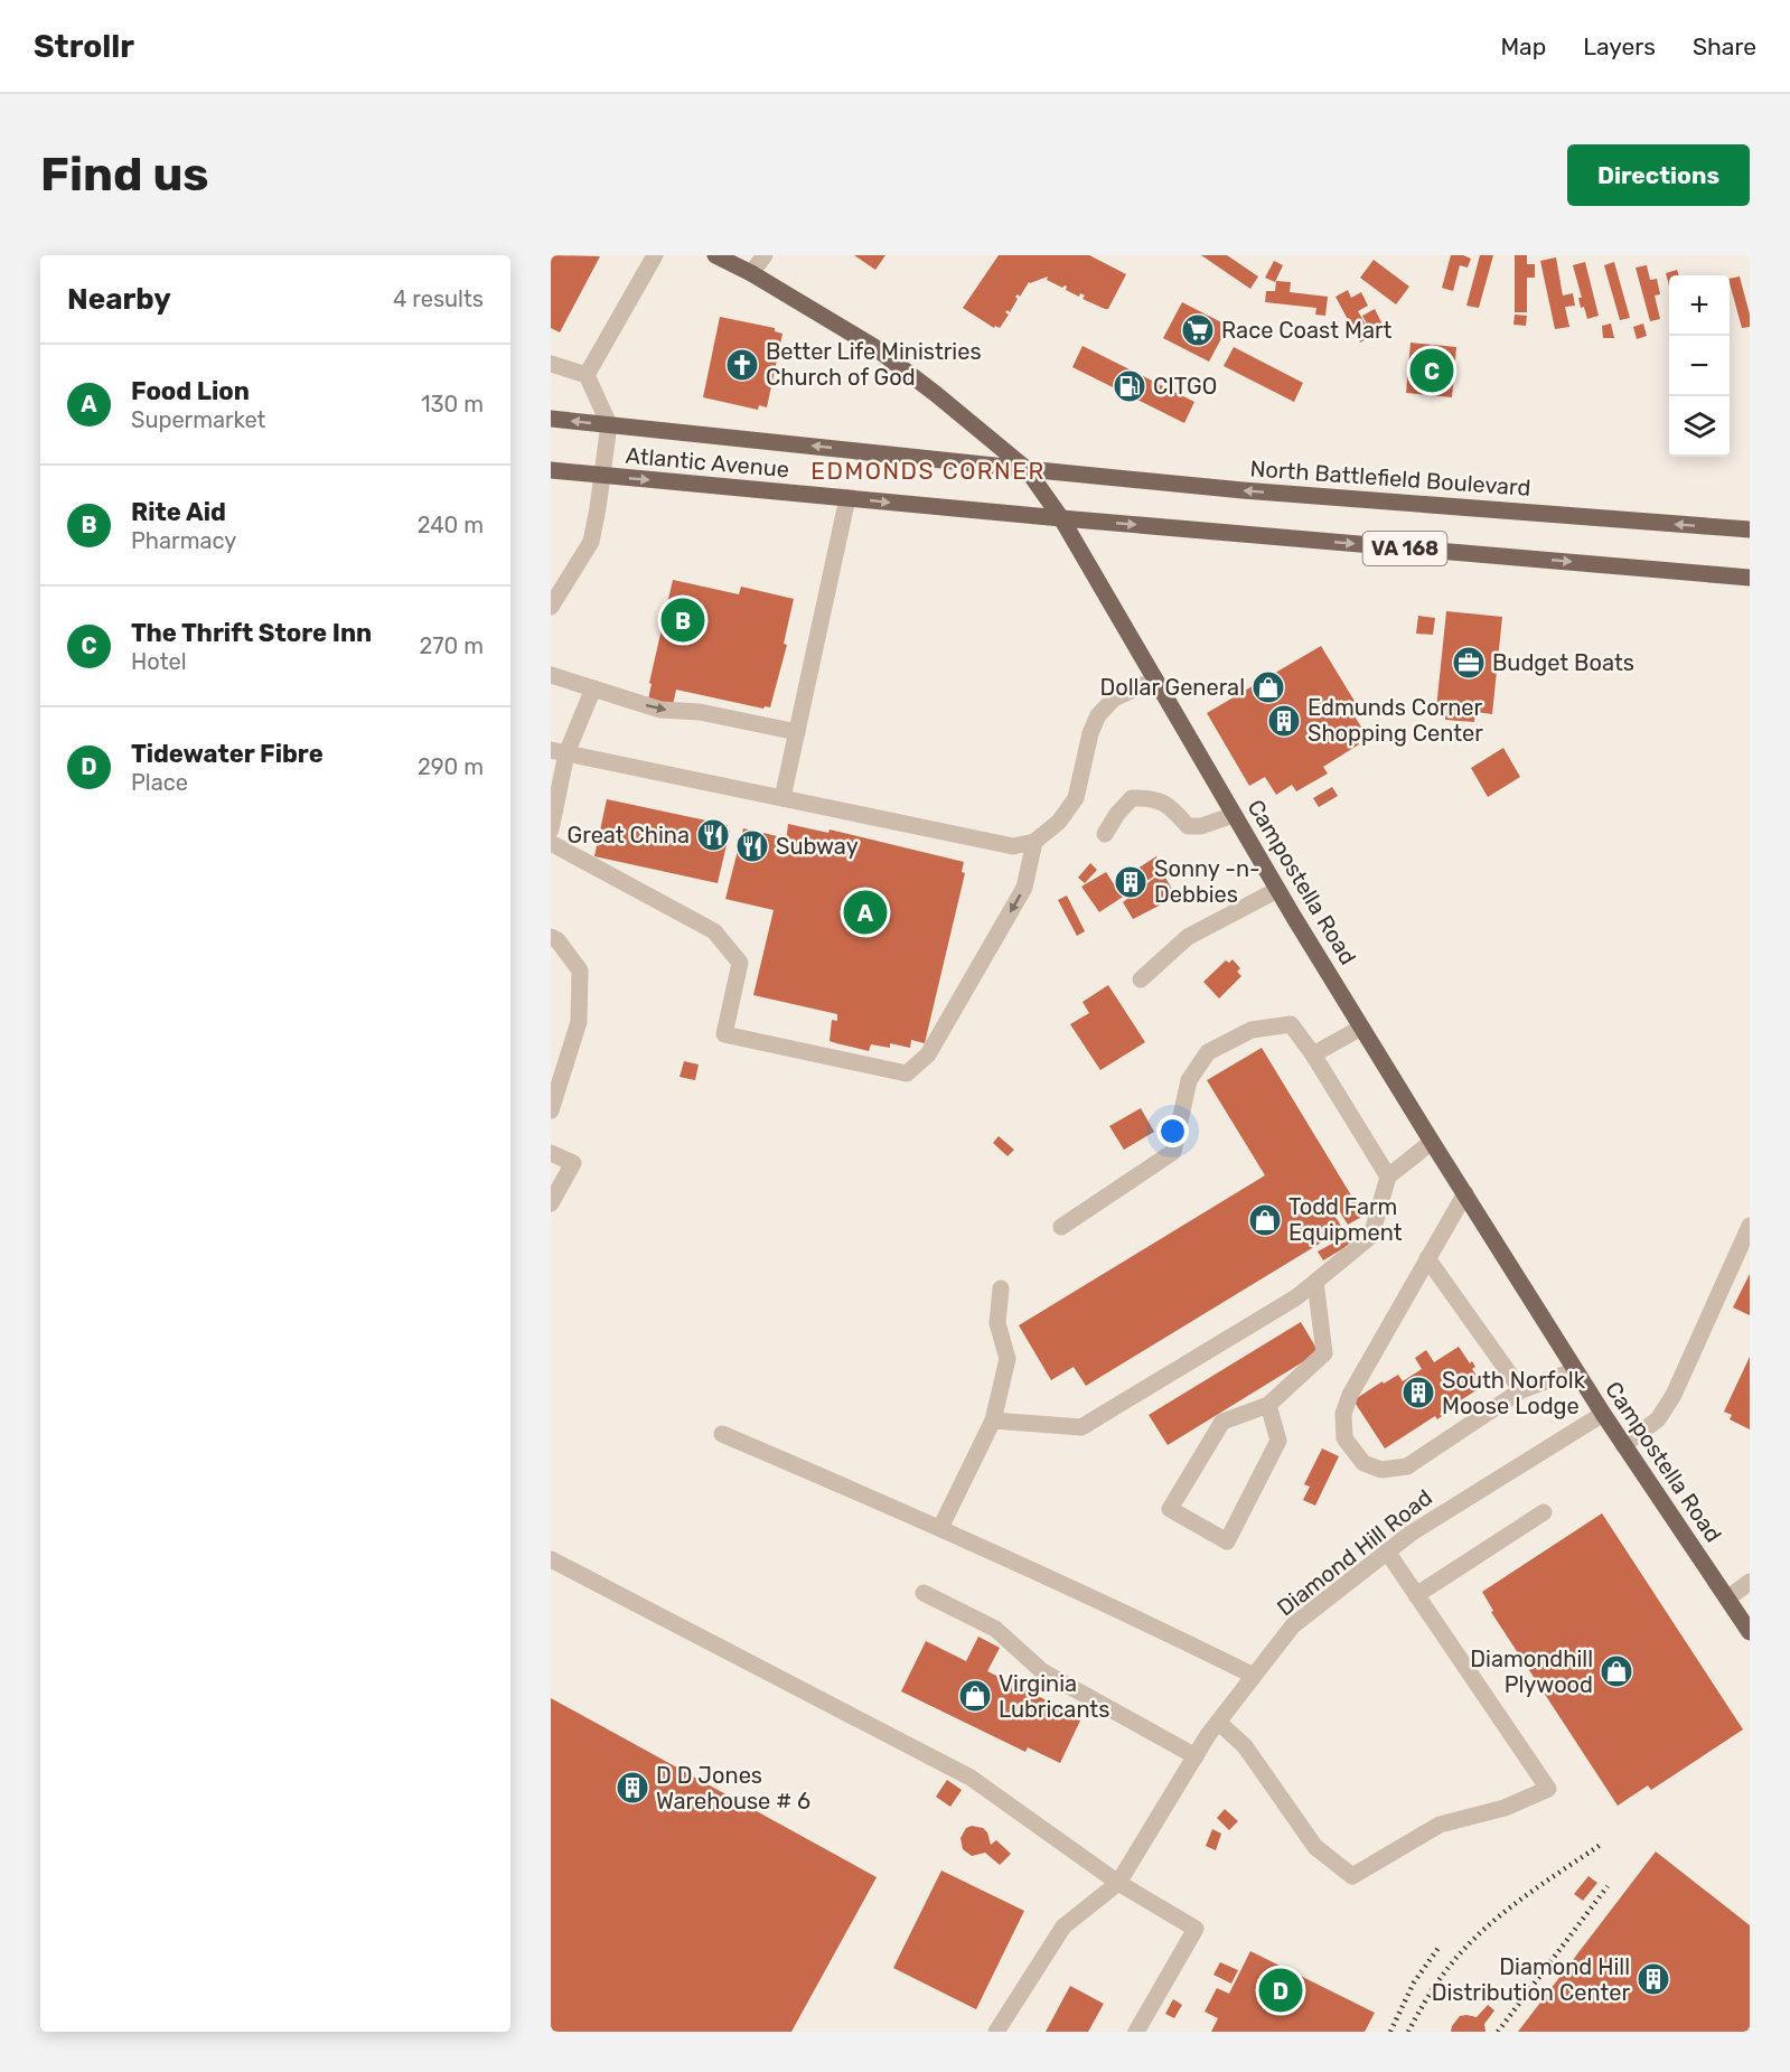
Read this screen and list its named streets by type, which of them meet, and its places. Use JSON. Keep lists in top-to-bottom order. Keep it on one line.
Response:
{"streets":{"main road":["Atlantic Avenue","North Battlefield Boulevard","VA 168","Campostella Road"],"street":["Diamond Hill Road"]},"crossings":[["Atlantic Avenue","North Battlefield Boulevard"],["Atlantic Avenue","VA 168"],["Atlantic Avenue","Campostella Road"],["North Battlefield Boulevard","Campostella Road"],["VA 168","Campostella Road"],["Campostella Road","Diamond Hill Road"]],"districts":["EDMONDS CORNER"],"places":{"supermarket":["Race Coast Mart"],"church":["Better Life Ministries Church of God"],"fuel station":["CITGO"],"office":["Budget Boats"],"shop":["Dollar General","Todd Farm Equipment","Diamondhill Plywood","Virginia Lubricants"],"building":["Edmunds Corner Shopping Center","Sonny -n- Debbies","South Norfolk Moose Lodge","D D Jones Warehouse # 6","Diamond Hill Distribution Center"],"restaurant":["Great China","Subway"]},"page":{"header":"Strollr","nav":["Map","Layers","Share"],"buttons":"Directions","title":"Find us","heading":["Nearby","4 results"],"map_buttons":["+","−"],"list":[{"mark":"A","name":"Food Lion","note":"Supermarket","value":"130 m"},{"mark":"B","name":"Rite Aid","note":"Pharmacy","value":"240 m"},{"mark":"C","name":"The Thrift Store Inn","note":"Hotel","value":"270 m"},{"mark":"D","name":"Tidewater Fibre","note":"Place","value":"290 m"}],"pins":["C","B","A","D"]}}
